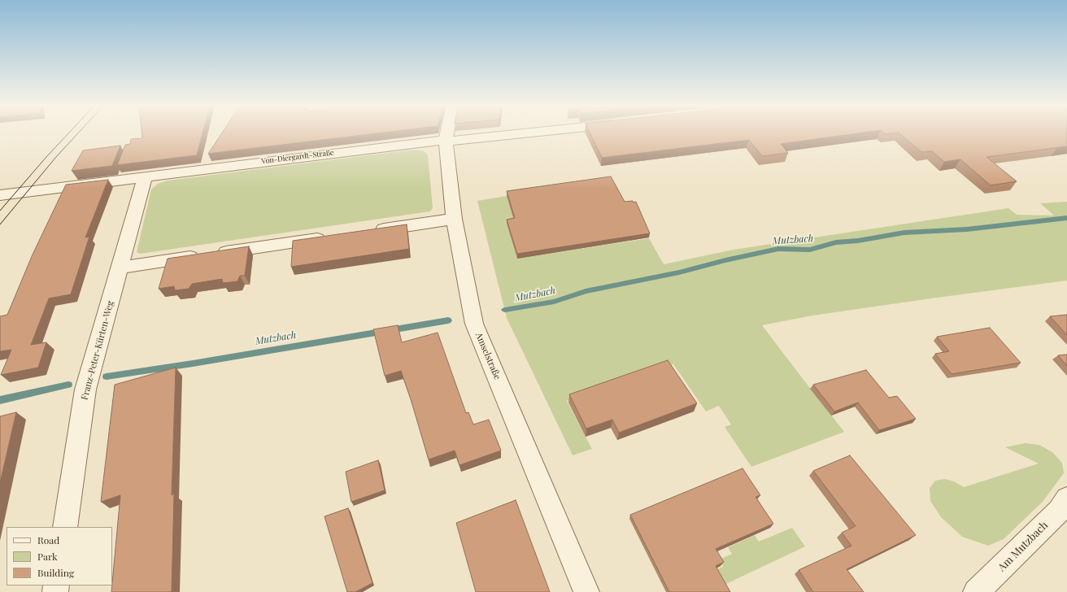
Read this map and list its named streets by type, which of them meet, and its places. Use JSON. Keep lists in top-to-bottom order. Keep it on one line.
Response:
{"streets":{"street":["Von-Diergardt-Straße","Franz-Peter-Kürten-Weg","Amselstraße","Am Mutzbach"]},"crossings":[["Von-Diergardt-Straße","Franz-Peter-Kürten-Weg"],["Von-Diergardt-Straße","Amselstraße"]],"water":["Mutzbach"],"legend":["Road","Park","Building"]}
